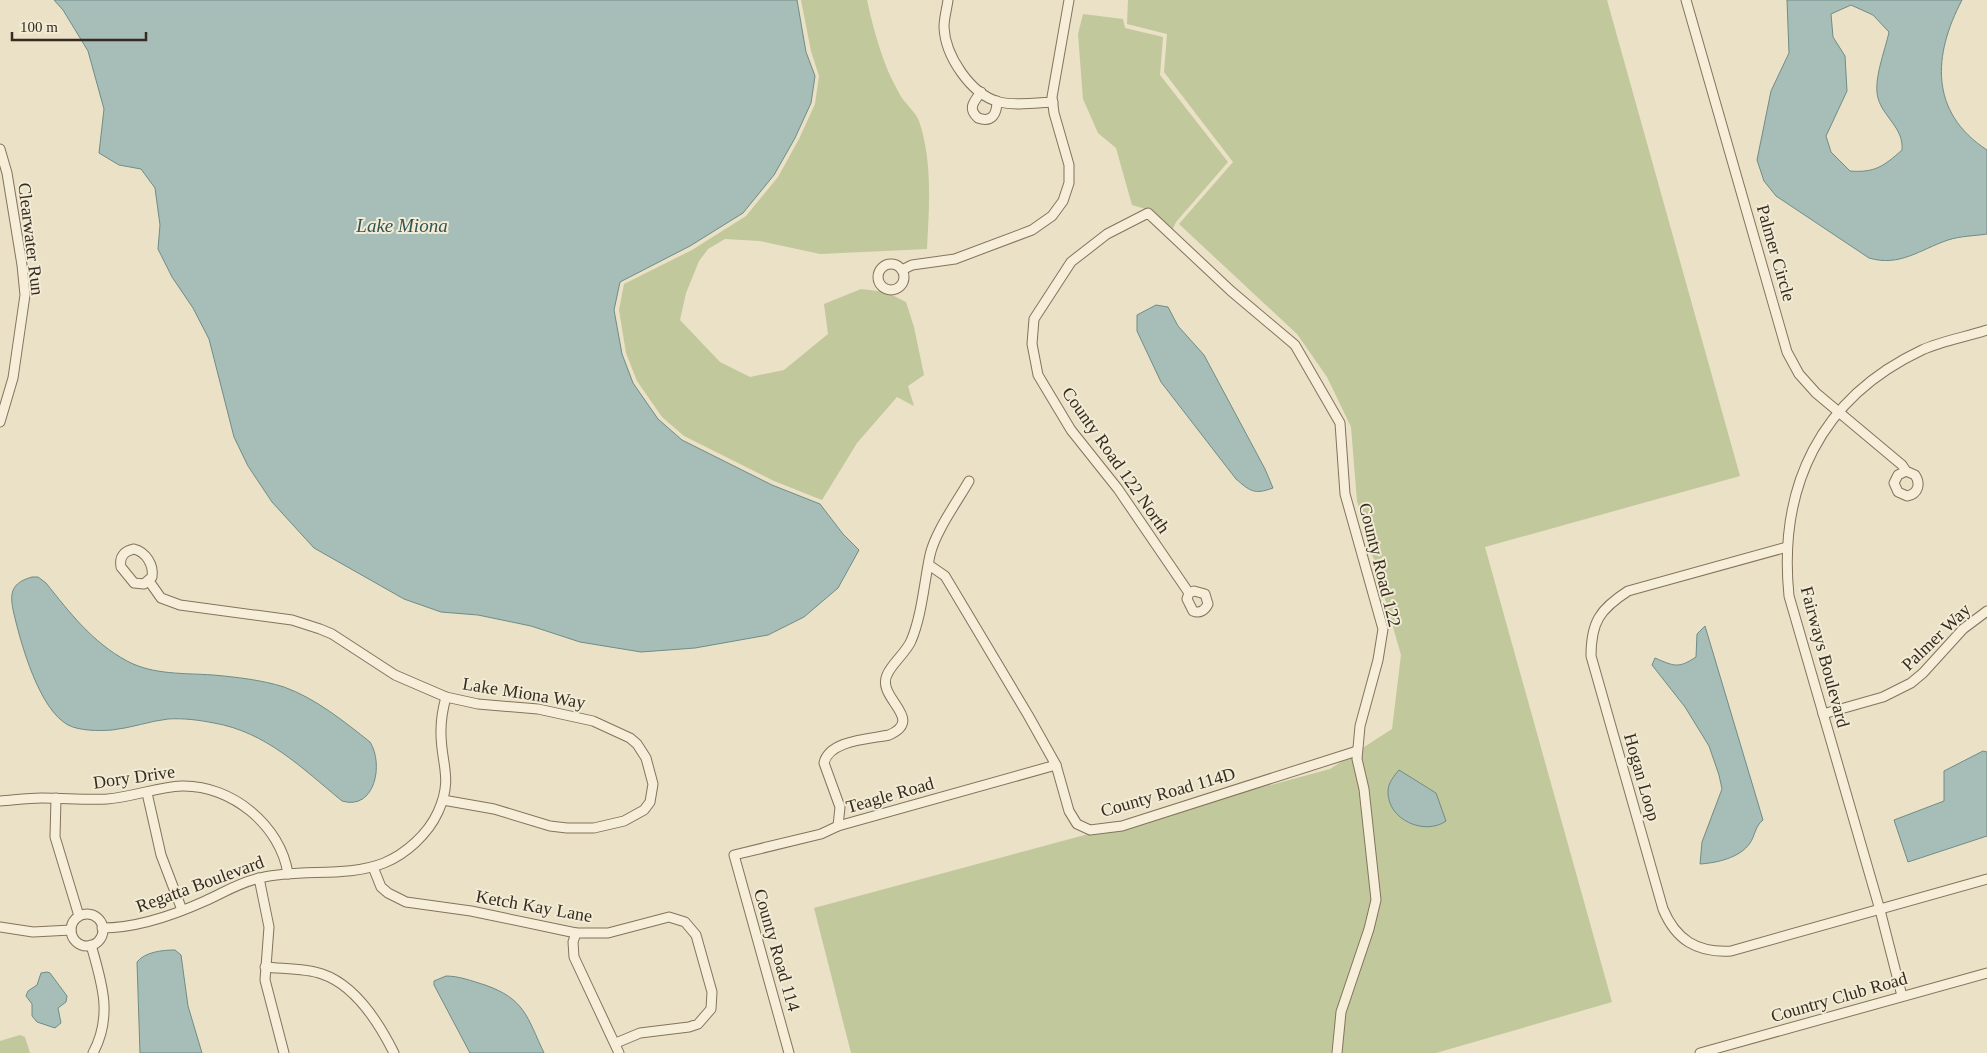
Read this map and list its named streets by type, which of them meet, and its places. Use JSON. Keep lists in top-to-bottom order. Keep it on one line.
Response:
{"streets":{"street":["Clearwater Run","Palmer Circle","County Road 122 North","County Road 122","Palmer Way","Fairways Boulevard","Lake Miona Way","Dory Drive","Hogan Loop","County Road 114D","Teagle Road","Regatta Boulevard","Ketch Kay Lane","County Road 114","Country Club Road"]},"crossings":[["Palmer Circle","Fairways Boulevard"],["County Road 122 North","County Road 122"],["County Road 122","County Road 114D"],["Palmer Way","Fairways Boulevard"],["Fairways Boulevard","Hogan Loop"],["Fairways Boulevard","Country Club Road"],["Lake Miona Way","Regatta Boulevard"],["Dory Drive","Regatta Boulevard"],["County Road 114D","Teagle Road"],["Teagle Road","County Road 114"],["Regatta Boulevard","Ketch Kay Lane"]],"water":["Lake Miona"],"scale_bar":"100 m"}
